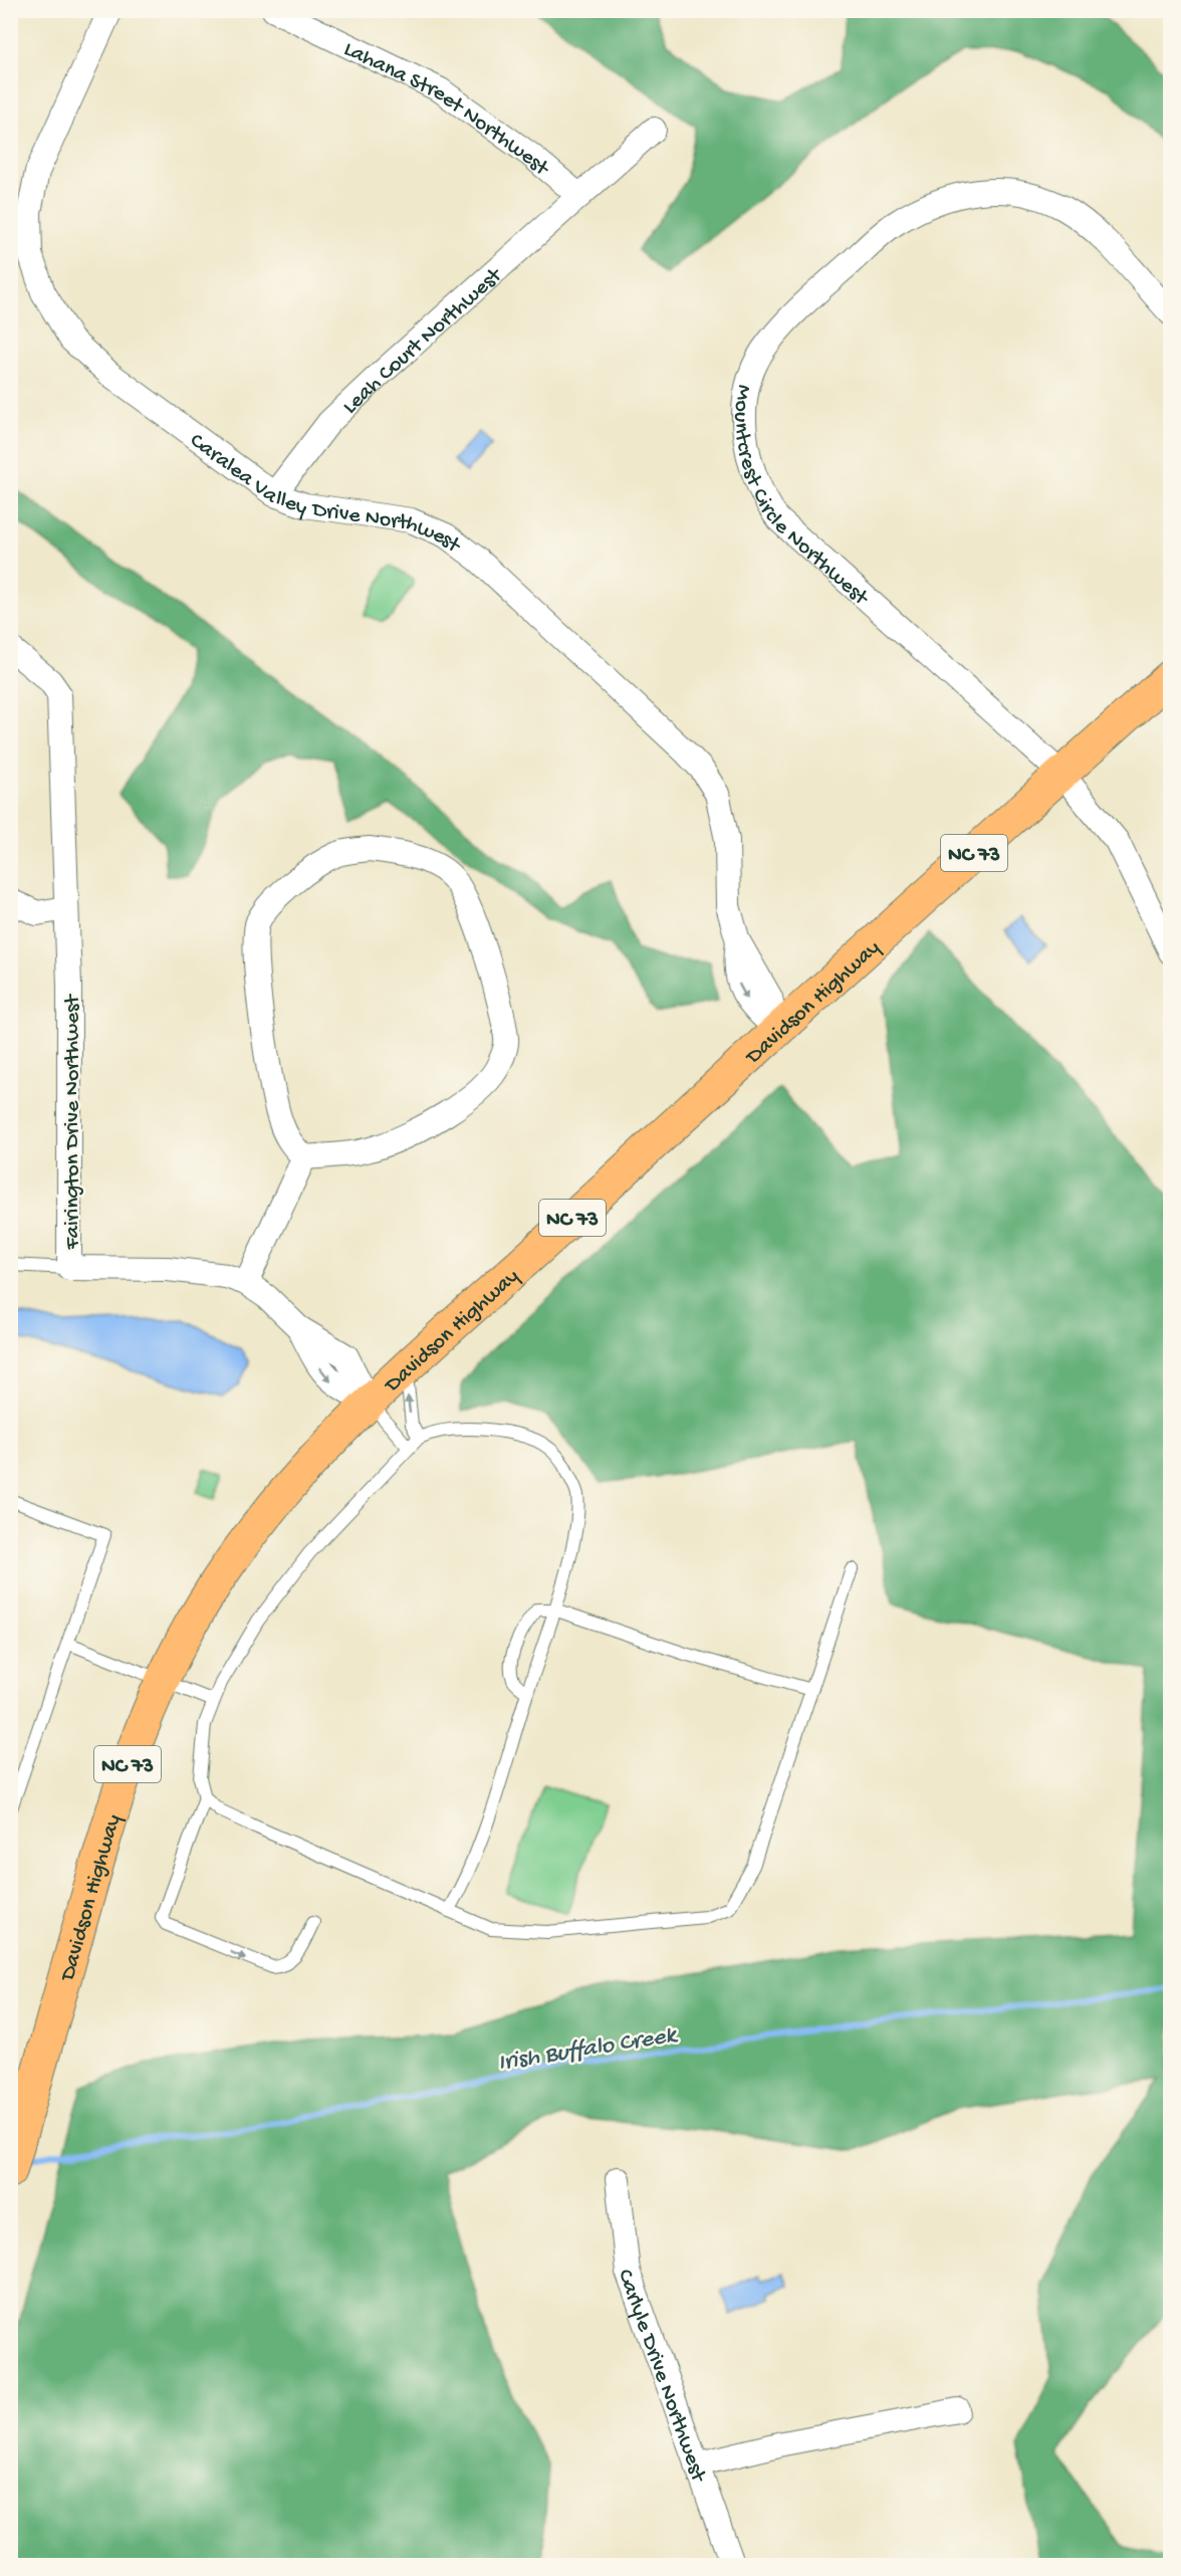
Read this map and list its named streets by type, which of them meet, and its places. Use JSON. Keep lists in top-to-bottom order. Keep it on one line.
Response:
{"streets":{"main road":["NC 73","Davidson Highway"],"street":["Lahana Street Northwest","Leah Court Northwest","Caralea Valley Drive Northwest","Mountcrest Circle Northwest","Fairington Drive Northwest","Carlyle Drive Northwest"]},"crossings":[["Lahana Street Northwest","Leah Court Northwest"],["Leah Court Northwest","Caralea Valley Drive Northwest"],["Caralea Valley Drive Northwest","Davidson Highway"],["Mountcrest Circle Northwest","Davidson Highway"],["Davidson Highway","Fairington Drive Northwest"]],"water":["Irish Buffalo Creek"]}
